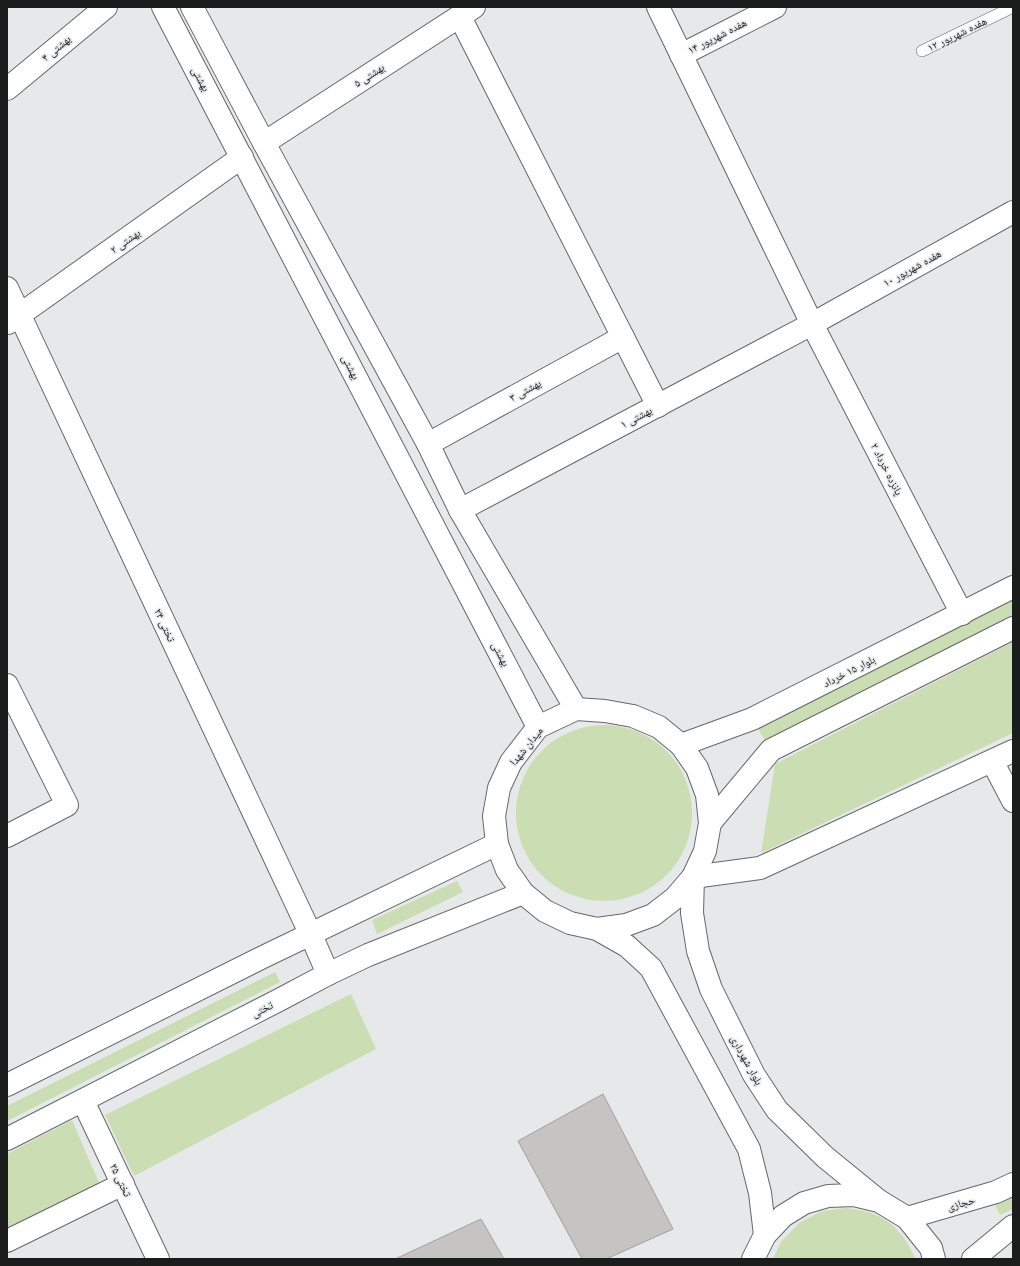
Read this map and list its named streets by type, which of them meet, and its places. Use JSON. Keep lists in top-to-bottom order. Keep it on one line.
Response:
{"streets":{"main road":["هفده شهریور ۱۴","بهشتی ۴","بهشتی ۵","بهشتی","بهشتی ۲","هفده شهریور ۱۰","بهشتی ۳","بهشتی ۱","پانزده خرداد ۲","تختی ۲۴","بلوار ۱۵ خرداد","میدان شهدا","تختی","بلوار شهرداری","تختی ۲۵","حجازی"],"lane":["هفده شهریور ۱۲"]},"crossings":[["هفده شهریور ۱۴","پانزده خرداد ۲"],["بهشتی","بهشتی ۲"],["بهشتی","میدان شهدا"],["بهشتی ۲","تختی ۲۴"],["هفده شهریور ۱۰","بهشتی ۱"],["هفده شهریور ۱۰","پانزده خرداد ۲"],["بهشتی ۱","پانزده خرداد ۲"],["پانزده خرداد ۲","بلوار ۱۵ خرداد"],["تختی ۲۴","تختی"],["بلوار ۱۵ خرداد","میدان شهدا"],["میدان شهدا","تختی"],["میدان شهدا","بلوار شهرداری"],["تختی","تختی ۲۵"]]}
